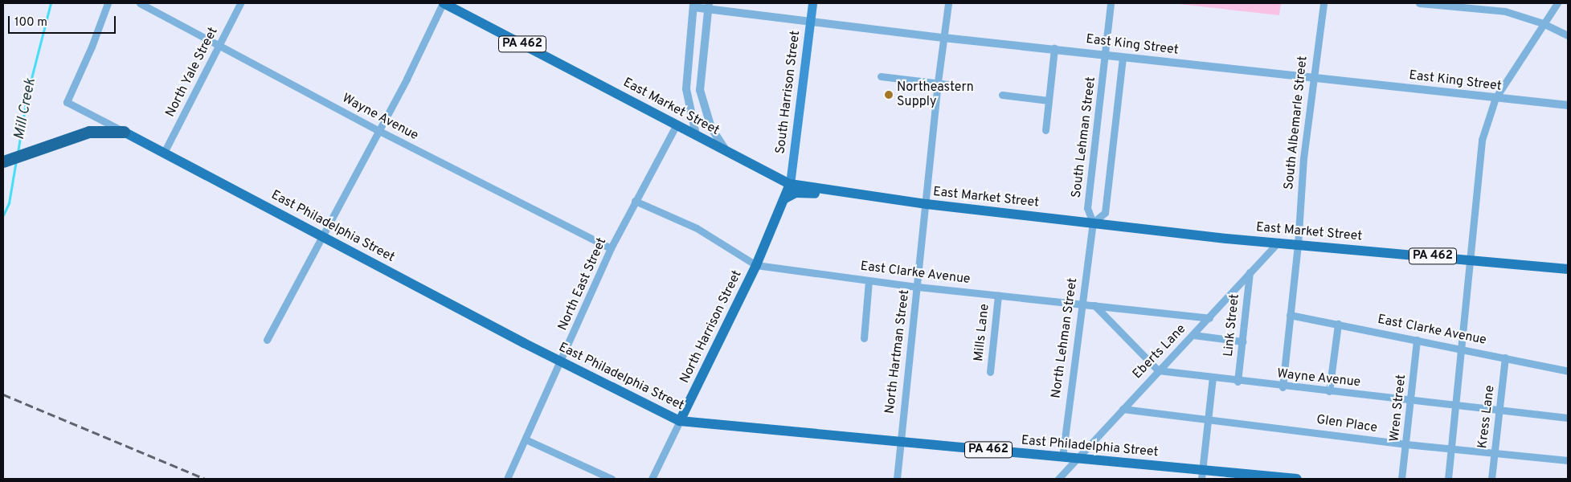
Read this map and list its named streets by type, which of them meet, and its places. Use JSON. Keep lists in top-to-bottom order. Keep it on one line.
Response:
{"streets":{"main road":["PA 462","South Harrison Street","East Market Street","East Philadelphia Street","North Harrison Street"],"street":["East King Street","North Yale Street","Wayne Avenue","South Albemarle Street","South Lehman Street","East Clarke Avenue","North East Street","Link Street","Mills Lane","North Lehman Street","North Hartman Street","Eberts Lane","Wren Street","Kress Lane","Glen Place"]},"crossings":[["East King Street","South Harrison Street"],["East King Street","South Albemarle Street"],["East King Street","South Lehman Street"],["East King Street","North Hartman Street"],["North Yale Street","Wayne Avenue"],["North Yale Street","East Philadelphia Street"],["South Harrison Street","East Market Street"],["South Harrison Street","North Harrison Street"],["East Market Street","South Albemarle Street"],["East Market Street","South Lehman Street"],["East Market Street","North East Street"],["East Market Street","North Harrison Street"],["East Market Street","North Lehman Street"],["East Market Street","North Hartman Street"],["East Market Street","Eberts Lane"],["Wayne Avenue","South Albemarle Street"],["Wayne Avenue","North East Street"],["Wayne Avenue","Link Street"],["Wayne Avenue","Eberts Lane"],["Wayne Avenue","Wren Street"],["Wayne Avenue","Kress Lane"],["South Albemarle Street","East Clarke Avenue"],["South Lehman Street","North Lehman Street"],["East Philadelphia Street","North East Street"],["East Philadelphia Street","North Harrison Street"],["East Philadelphia Street","North Lehman Street"],["East Philadelphia Street","North Hartman Street"],["East Philadelphia Street","Eberts Lane"],["East Clarke Avenue","North East Street"],["East Clarke Avenue","North Harrison Street"],["East Clarke Avenue","Mills Lane"],["East Clarke Avenue","North Lehman Street"],["East Clarke Avenue","North Hartman Street"],["East Clarke Avenue","Eberts Lane"],["East Clarke Avenue","Wren Street"],["East Clarke Avenue","Kress Lane"],["Link Street","Eberts Lane"],["Eberts Lane","Glen Place"],["Wren Street","Glen Place"],["Kress Lane","Glen Place"]],"water":["Mill Creek"],"places":["Northeastern Supply"],"scale_bar":"100 m"}
